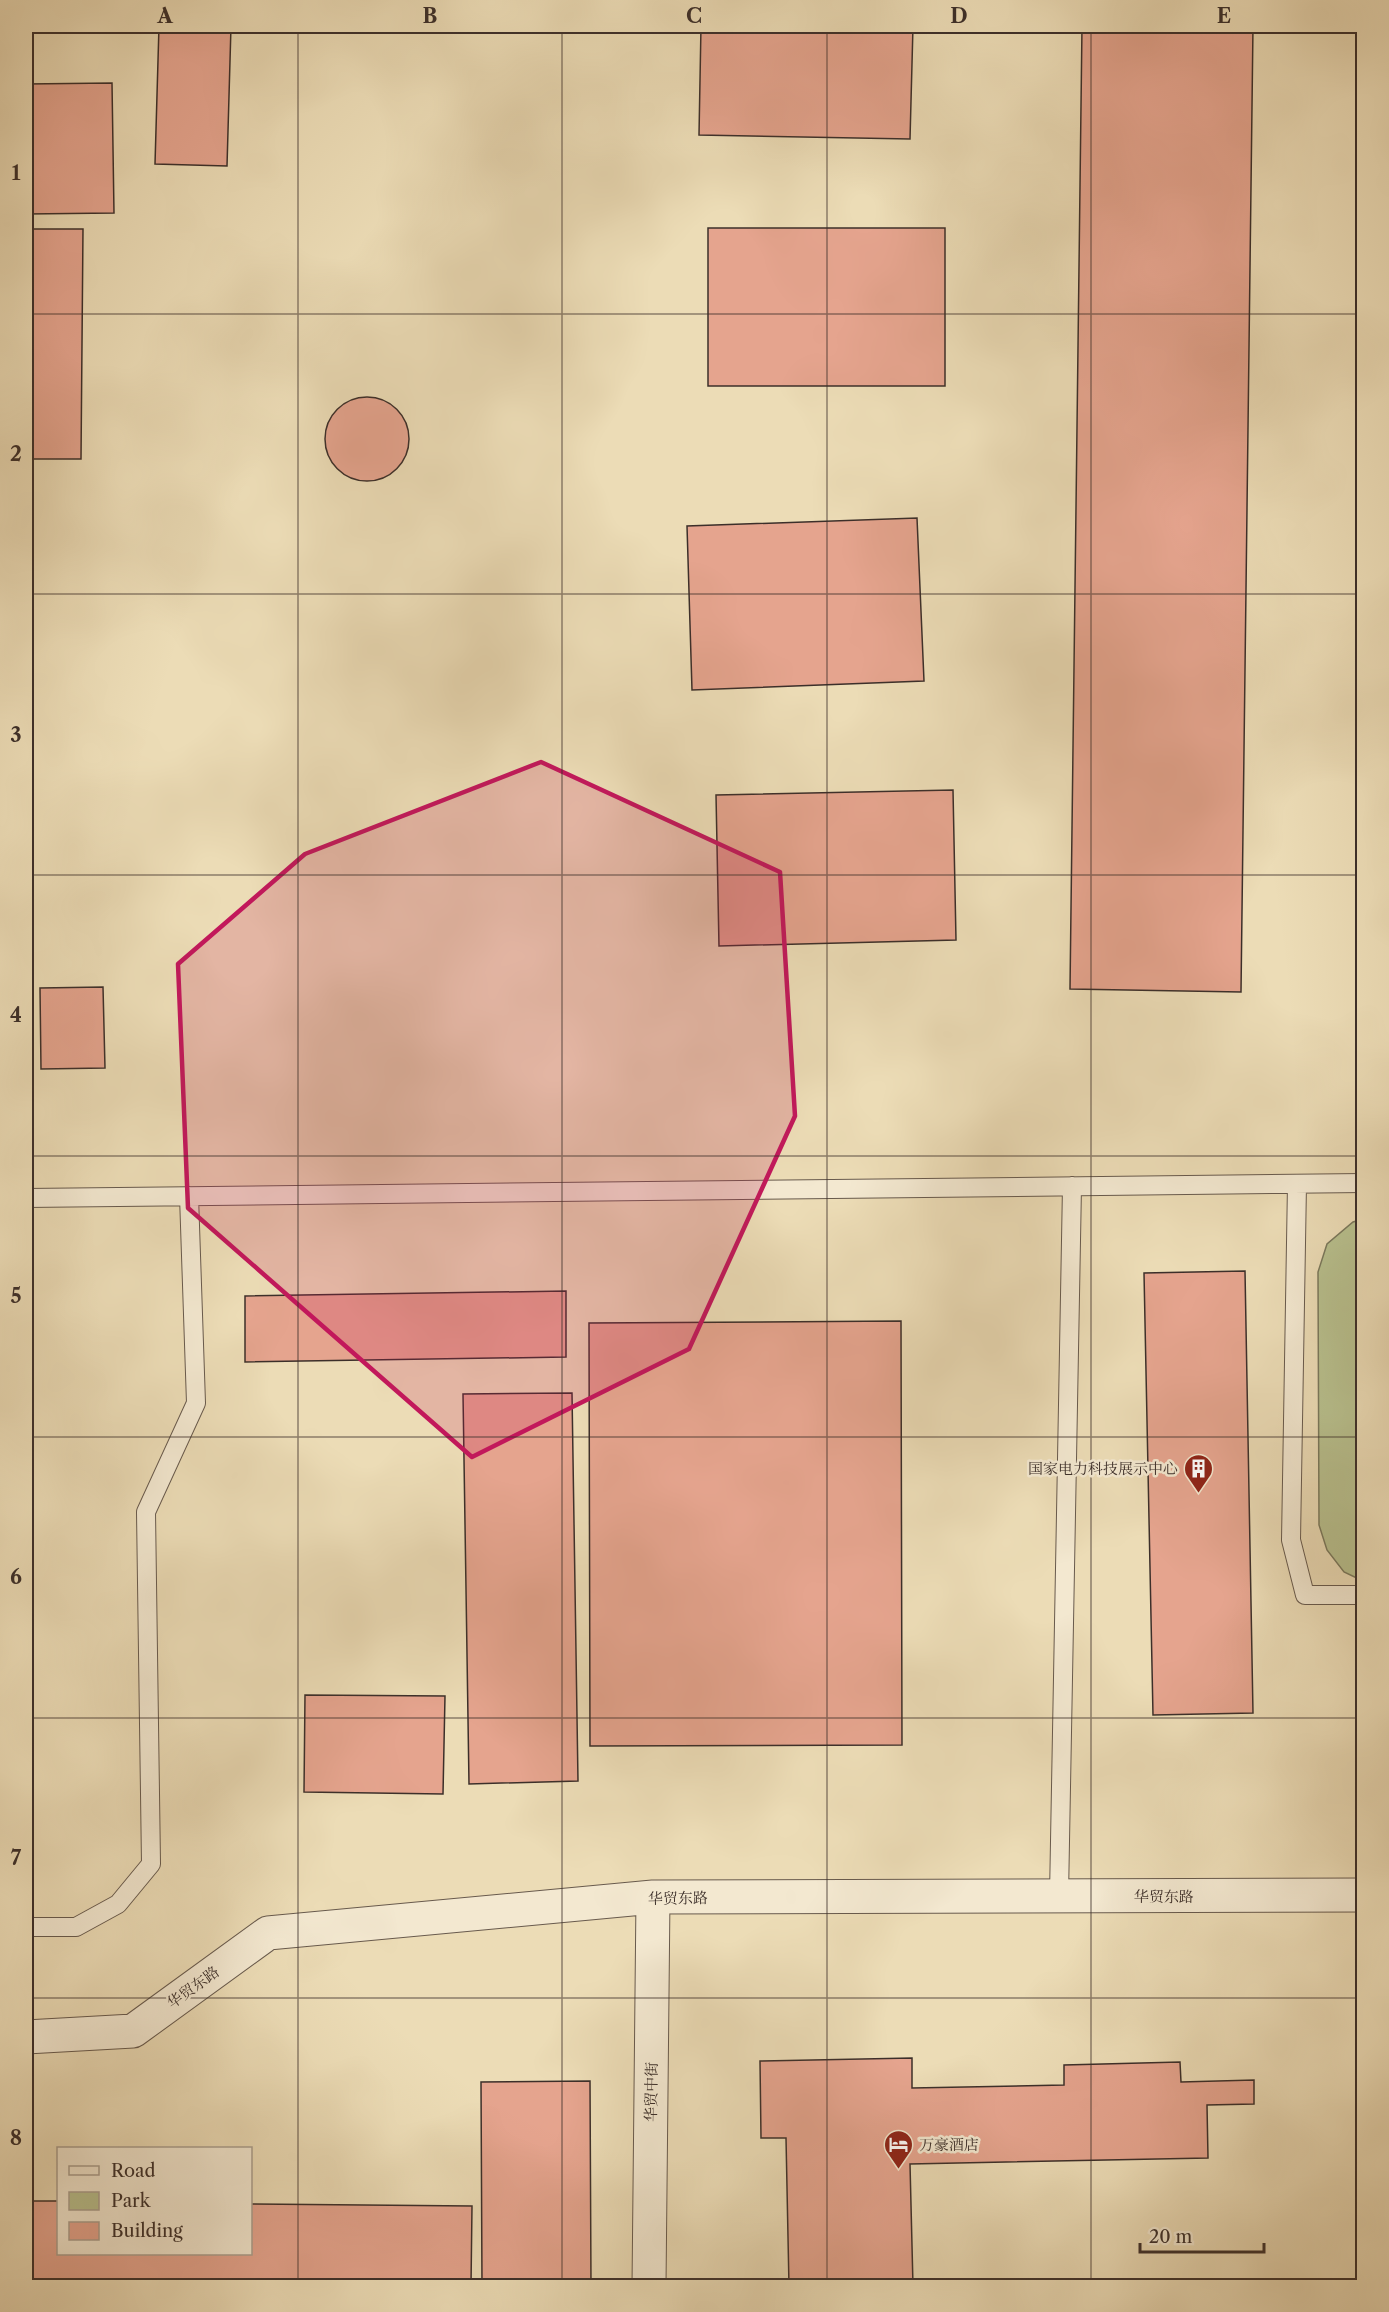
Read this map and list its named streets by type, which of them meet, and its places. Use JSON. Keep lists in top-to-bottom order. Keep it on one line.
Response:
{"streets":{"street":["华贸东路","华贸中街"]},"crossings":[["华贸东路","华贸中街"]],"places":{"building":["国家电力科技展示中心"],"hotel":["万豪酒店"]},"legend":["Road","Park","Building"],"scale_bar":"20 m","grid":{"columns":["A","B","C","D","E"],"rows":["1","2","3","4","5","6","7","8"]}}
